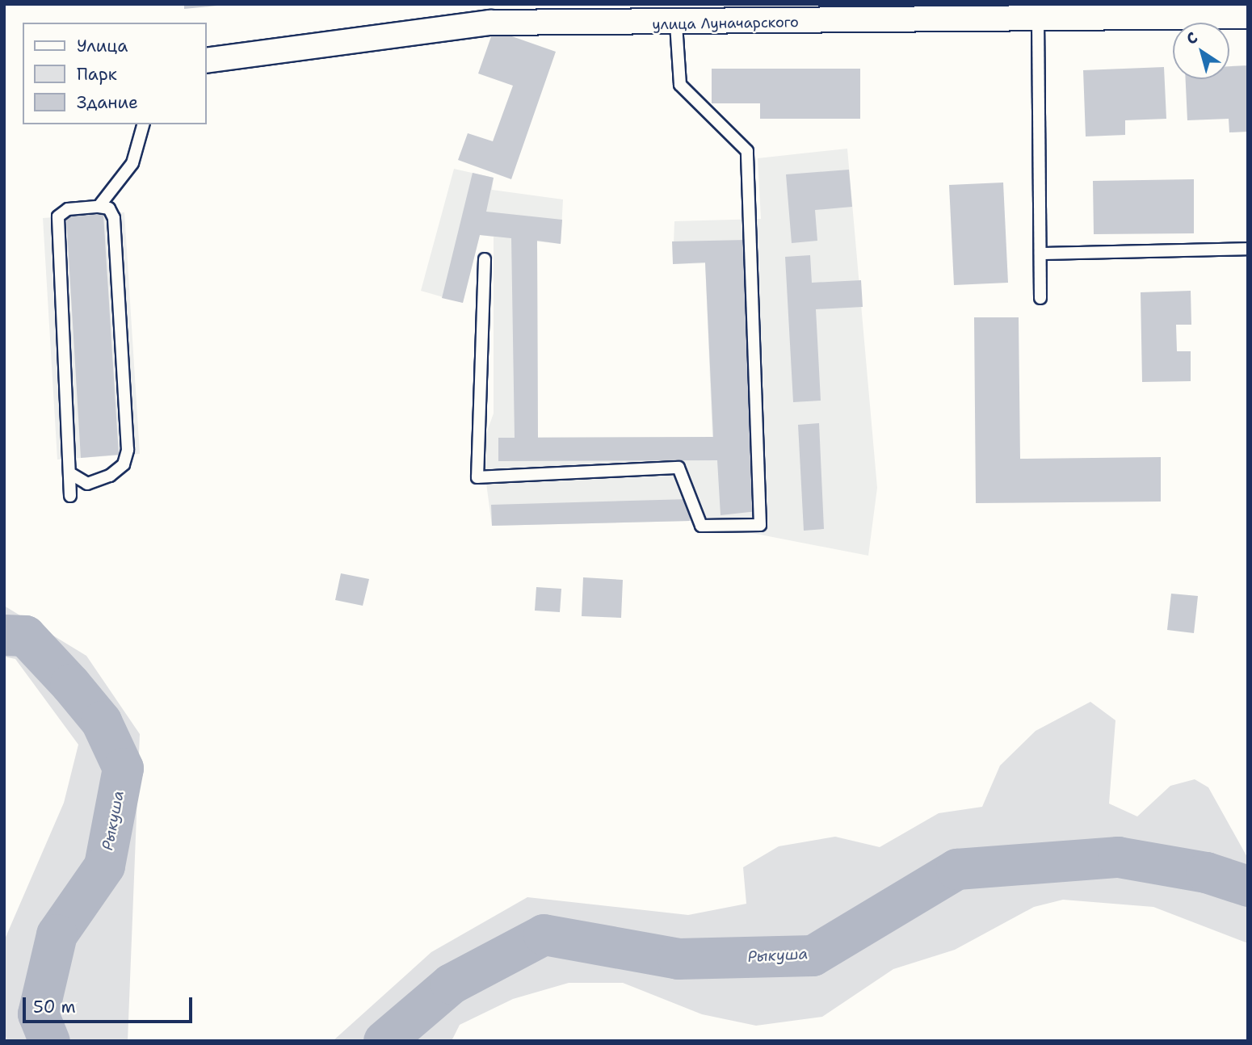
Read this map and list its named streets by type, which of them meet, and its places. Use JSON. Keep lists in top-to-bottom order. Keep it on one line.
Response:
{"streets":{"street":["улица Луначарского"]},"water":["Рыкуша"],"legend":["Улица","Парк","Здание"],"scale_bar":"50 m","north":"top left"}
